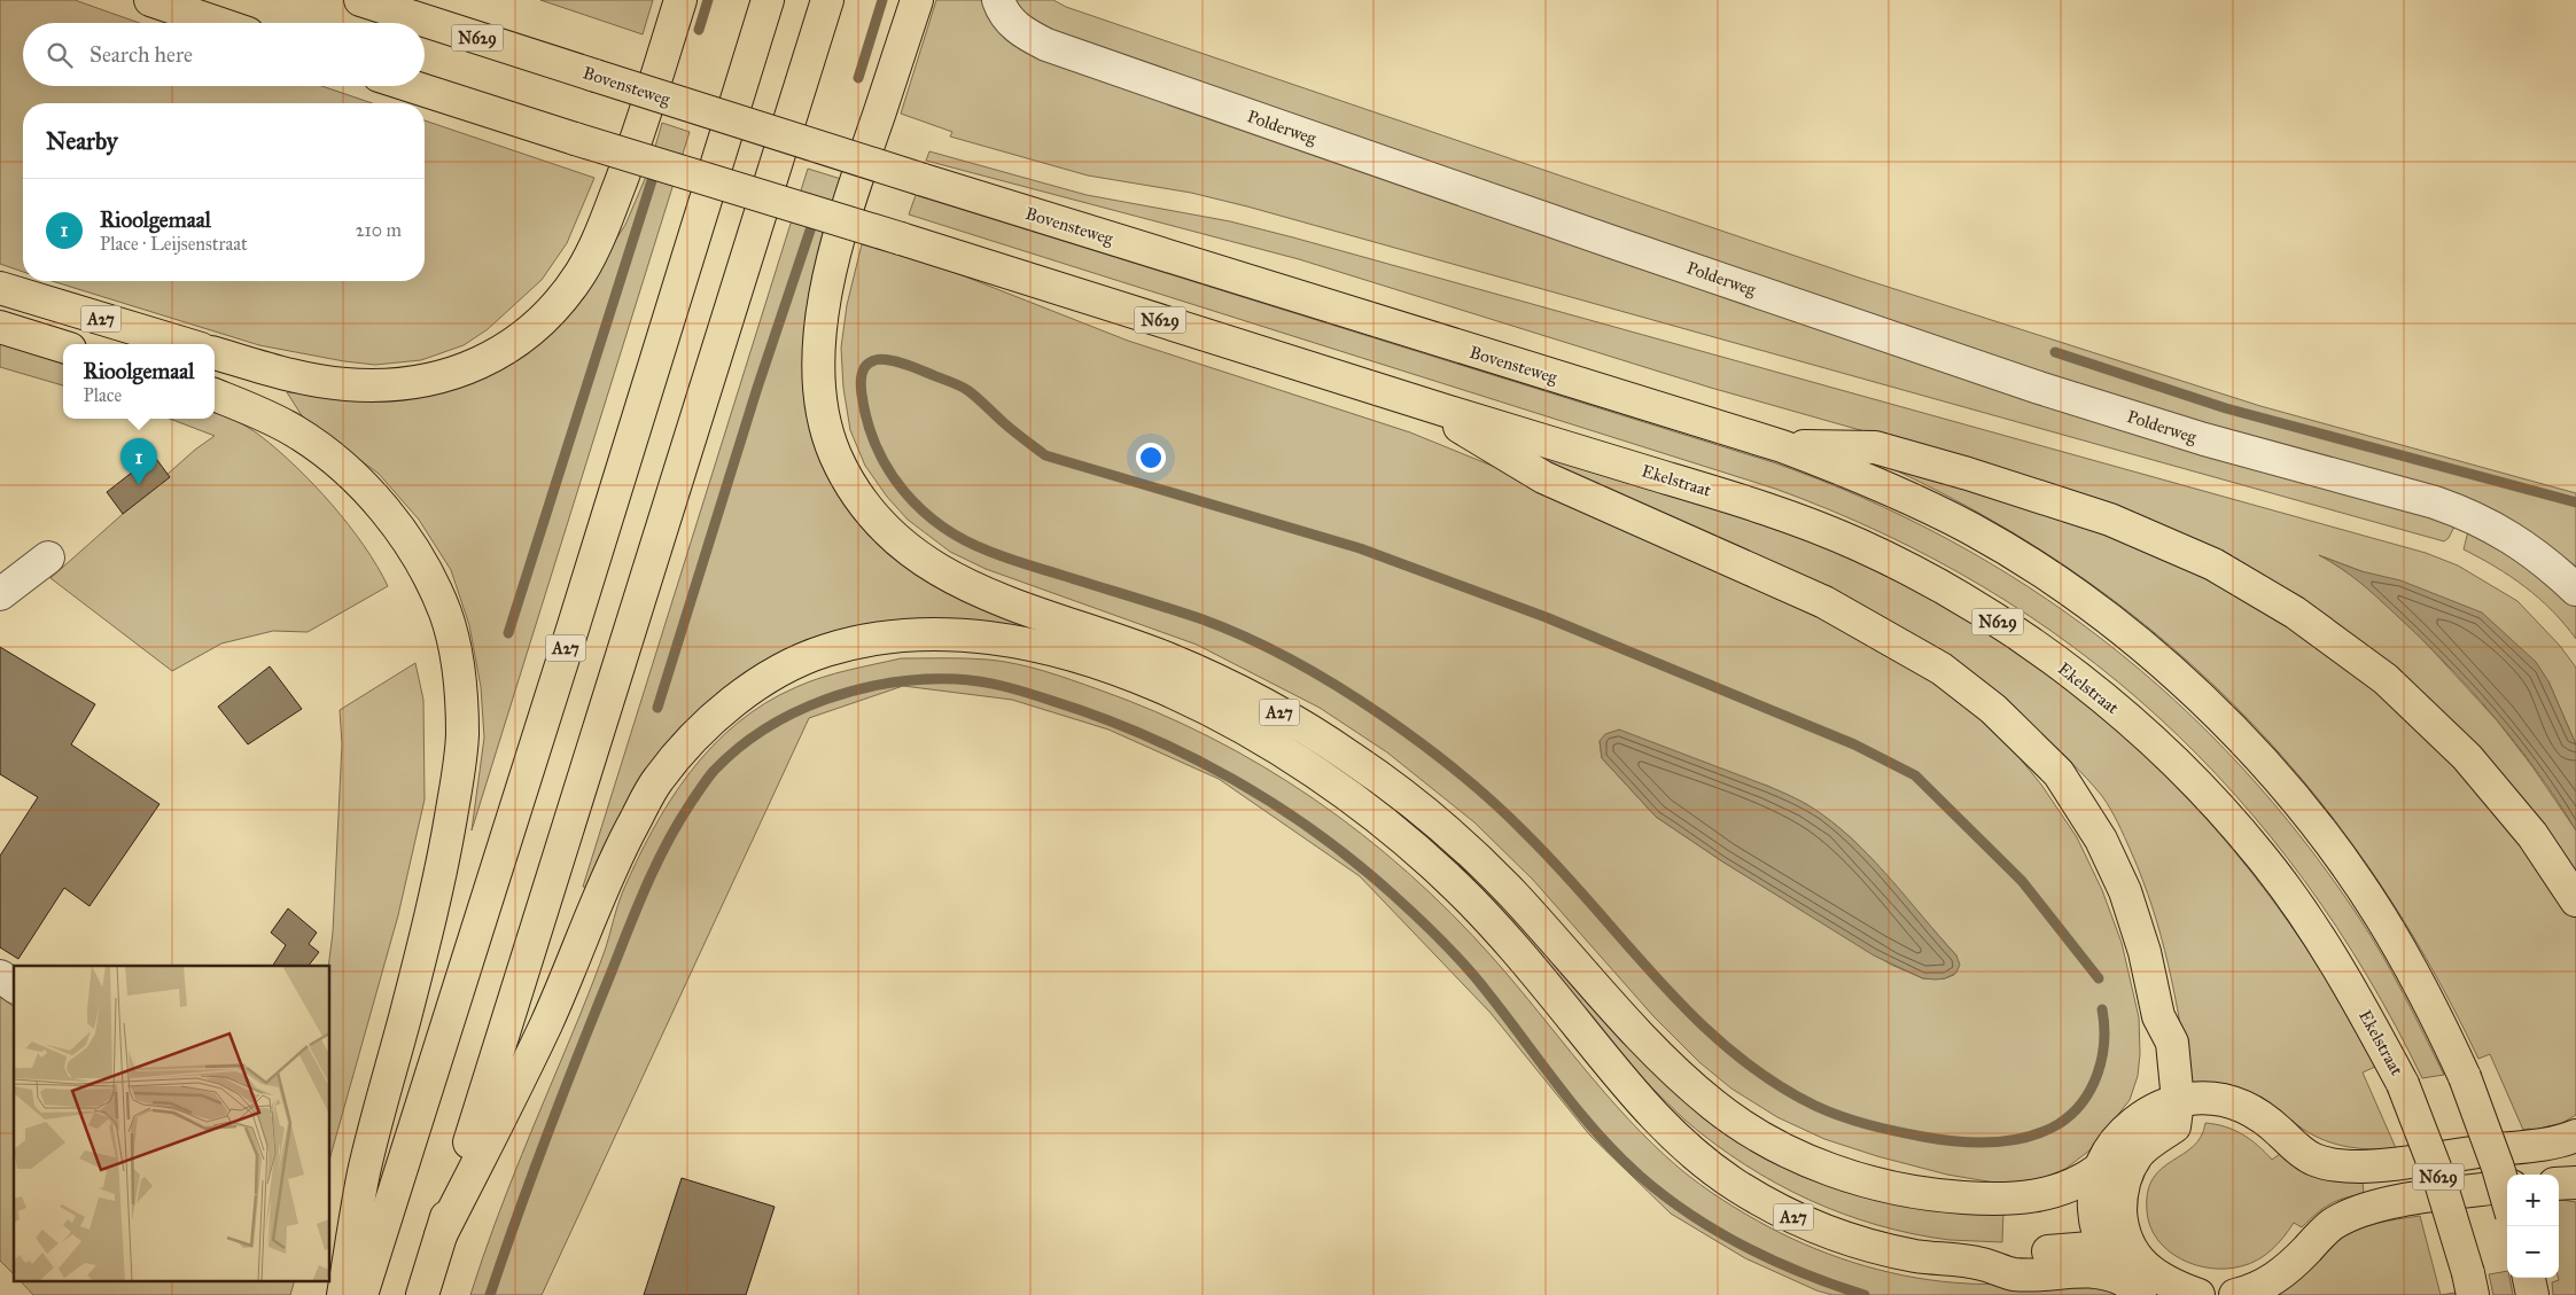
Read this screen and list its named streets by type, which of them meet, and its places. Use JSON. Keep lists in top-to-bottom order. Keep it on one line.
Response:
{"streets":{"main road":["N629","Bovensteweg","A27","Ekelstraat"],"street":["Polderweg"]},"crossings":[["N629","Bovensteweg"],["N629","Ekelstraat"]],"page":{"search":"Search here","heading":"Nearby","list":[{"mark":"1","name":"Rioolgemaal","note":"Place · Leijsenstraat","value":"210 m"}],"popup":["Rioolgemaal","Place"],"pins":"1","map_buttons":["+","−"]}}
